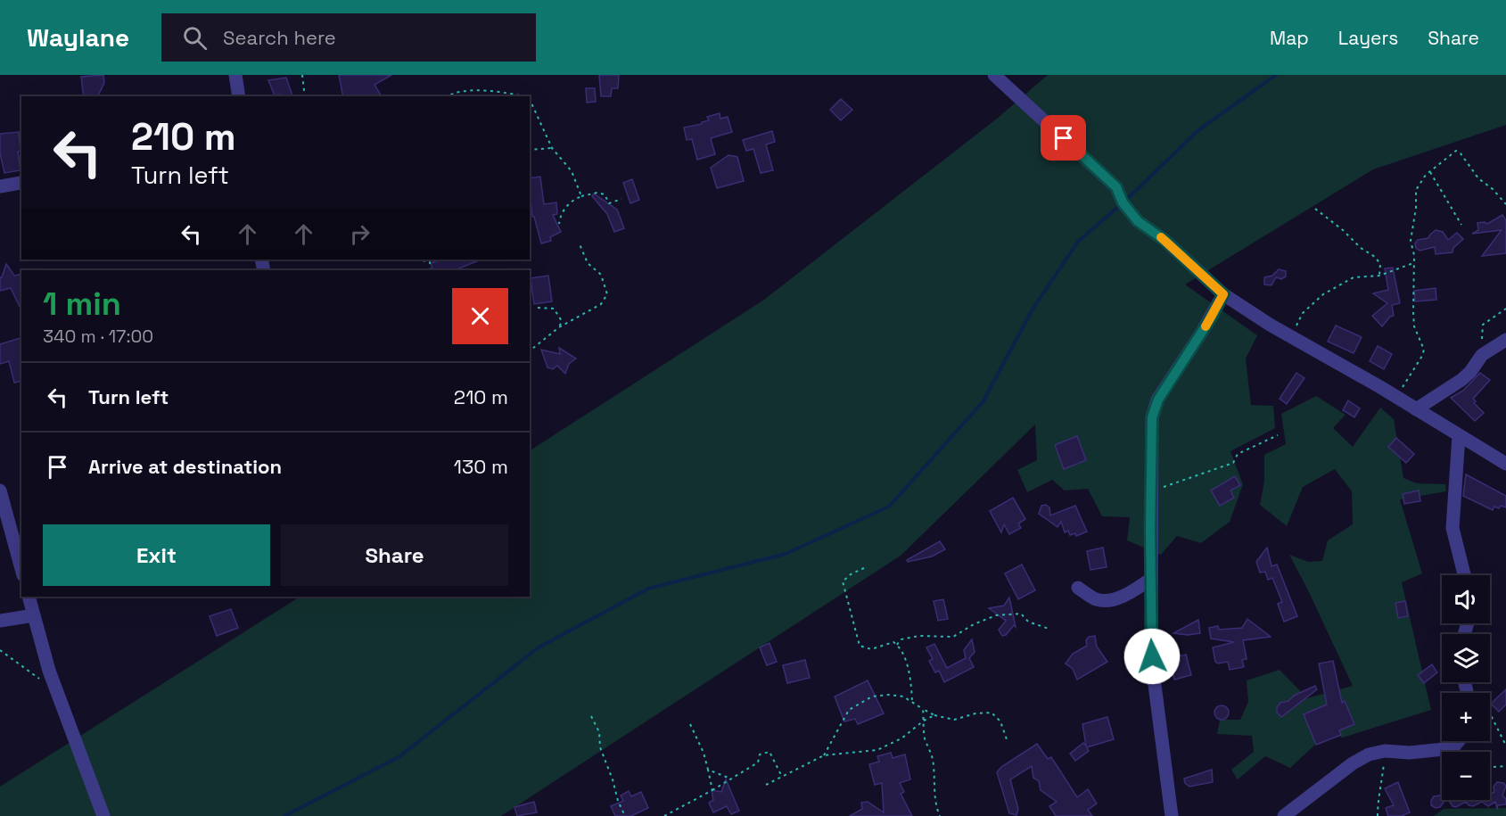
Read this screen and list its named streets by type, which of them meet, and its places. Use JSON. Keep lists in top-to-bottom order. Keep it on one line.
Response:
{"page":{"header":"Waylane","search":"Search here","nav":["Map","Layers","Share"],"turn":["210 m","Turn left"],"heading":["1 min","340 m · 17:00"],"list":[{"name":"Turn left","value":"210 m"},{"name":"Arrive at destination","value":"130 m"}],"buttons":["Exit","Share"],"map_buttons":["+","−"]}}
